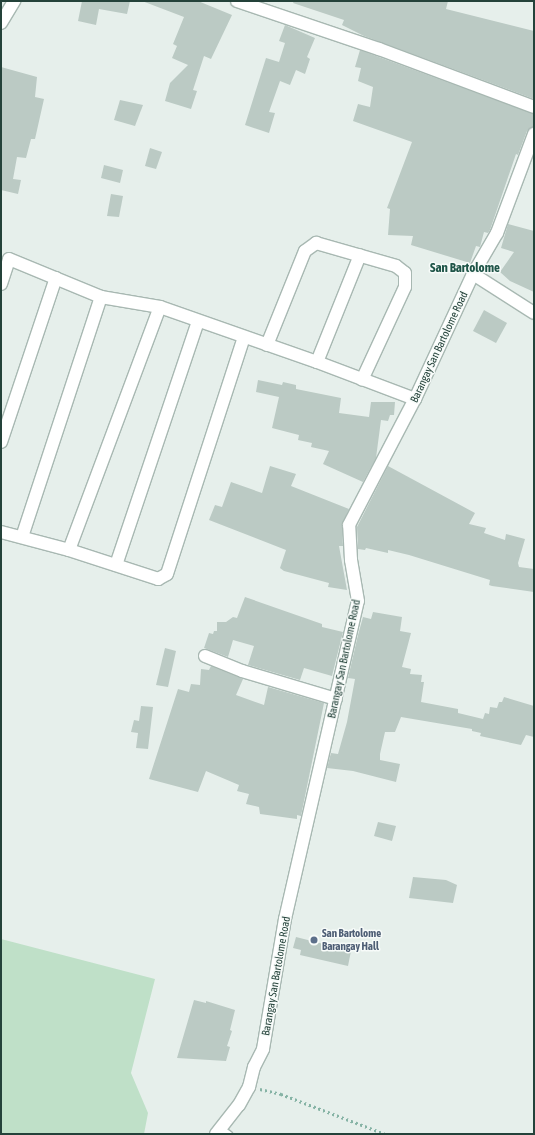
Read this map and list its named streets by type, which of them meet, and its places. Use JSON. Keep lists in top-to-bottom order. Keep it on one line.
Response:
{"streets":{"street":["Barangay San Bartolome Road"]},"districts":["San Bartolome"],"places":["San Bartolome Barangay Hall"]}
